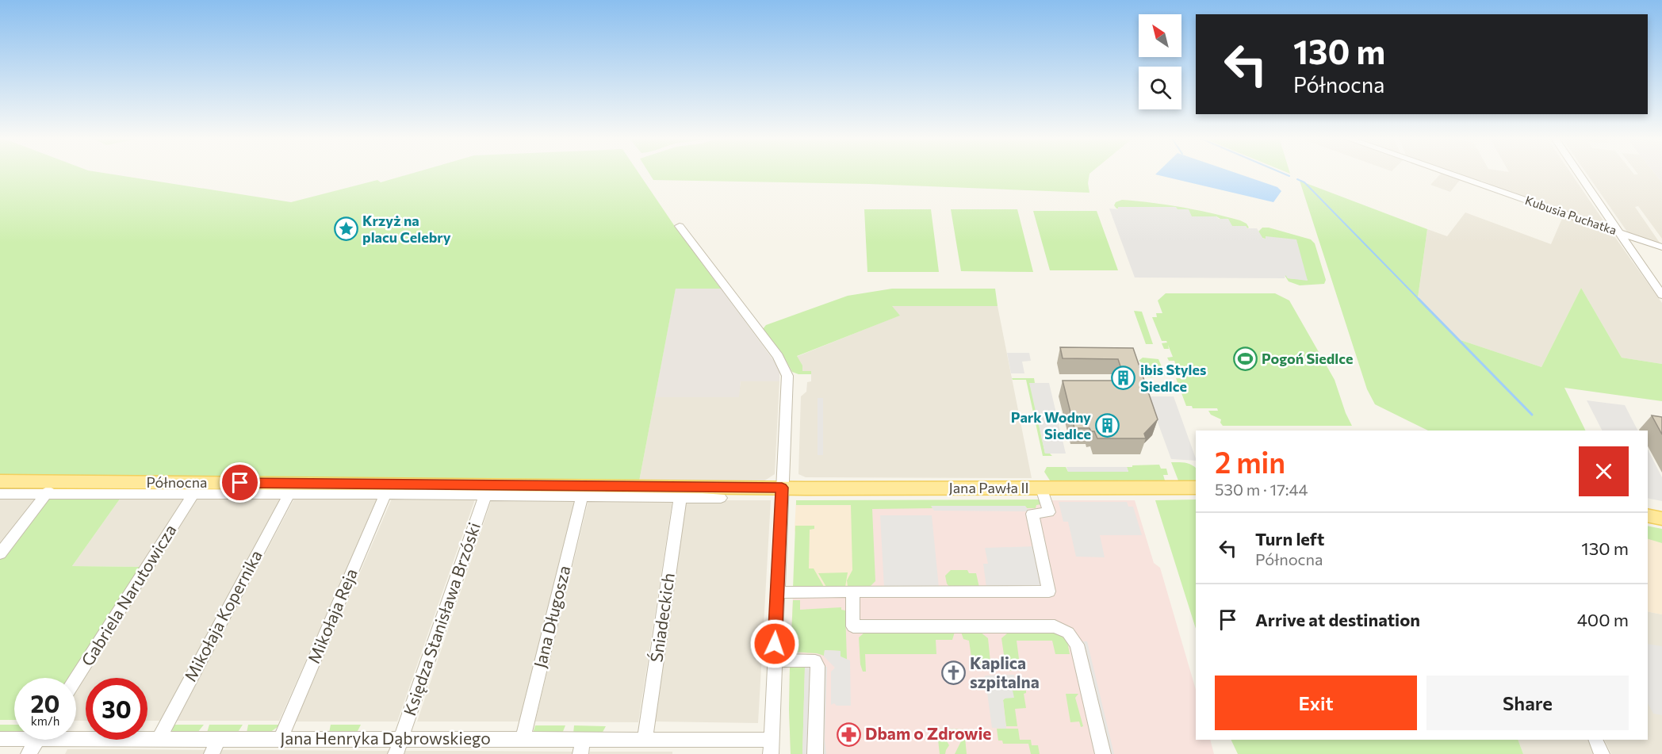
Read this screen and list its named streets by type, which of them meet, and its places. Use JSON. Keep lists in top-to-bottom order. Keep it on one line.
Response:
{"streets":{"main road":["Północna","Jana Pawła II"],"street":["Kubusia Puchatka","Gabriela Narutowicza","Mikołaja Kopernika","Mikołaja Reja","Jana Długosza","Śniadeckich","Księdza Stanisława Brzóski","Jana Henryka Dąbrowskiego"]},"crossings":[["Północna","Jana Pawła II"],["Północna","Gabriela Narutowicza"],["Północna","Mikołaja Kopernika"],["Północna","Mikołaja Reja"],["Północna","Jana Długosza"],["Północna","Śniadeckich"],["Północna","Księdza Stanisława Brzóski"],["Mikołaja Kopernika","Jana Henryka Dąbrowskiego"],["Mikołaja Reja","Jana Henryka Dąbrowskiego"],["Jana Długosza","Jana Henryka Dąbrowskiego"],["Śniadeckich","Jana Henryka Dąbrowskiego"],["Księdza Stanisława Brzóski","Jana Henryka Dąbrowskiego"]],"places":{"place":["Krzyż na placu Celebry"],"sports":["Pogoń Siedlce"],"building":["ibis Styles Siedlce","Park Wodny Siedlce"],"church":["Kaplica szpitalna"],"pharmacy":["Dbam o Zdrowie"]},"north":"top left","page":{"turn":["130 m","Północna"],"heading":["2 min","530 m · 17:44"],"list":[{"name":"Turn left","note":"Północna","value":"130 m"},{"name":"Arrive at destination","value":"400 m"}],"buttons":["Exit","Share"],"speed":"20 km/h","limit":"30"}}
